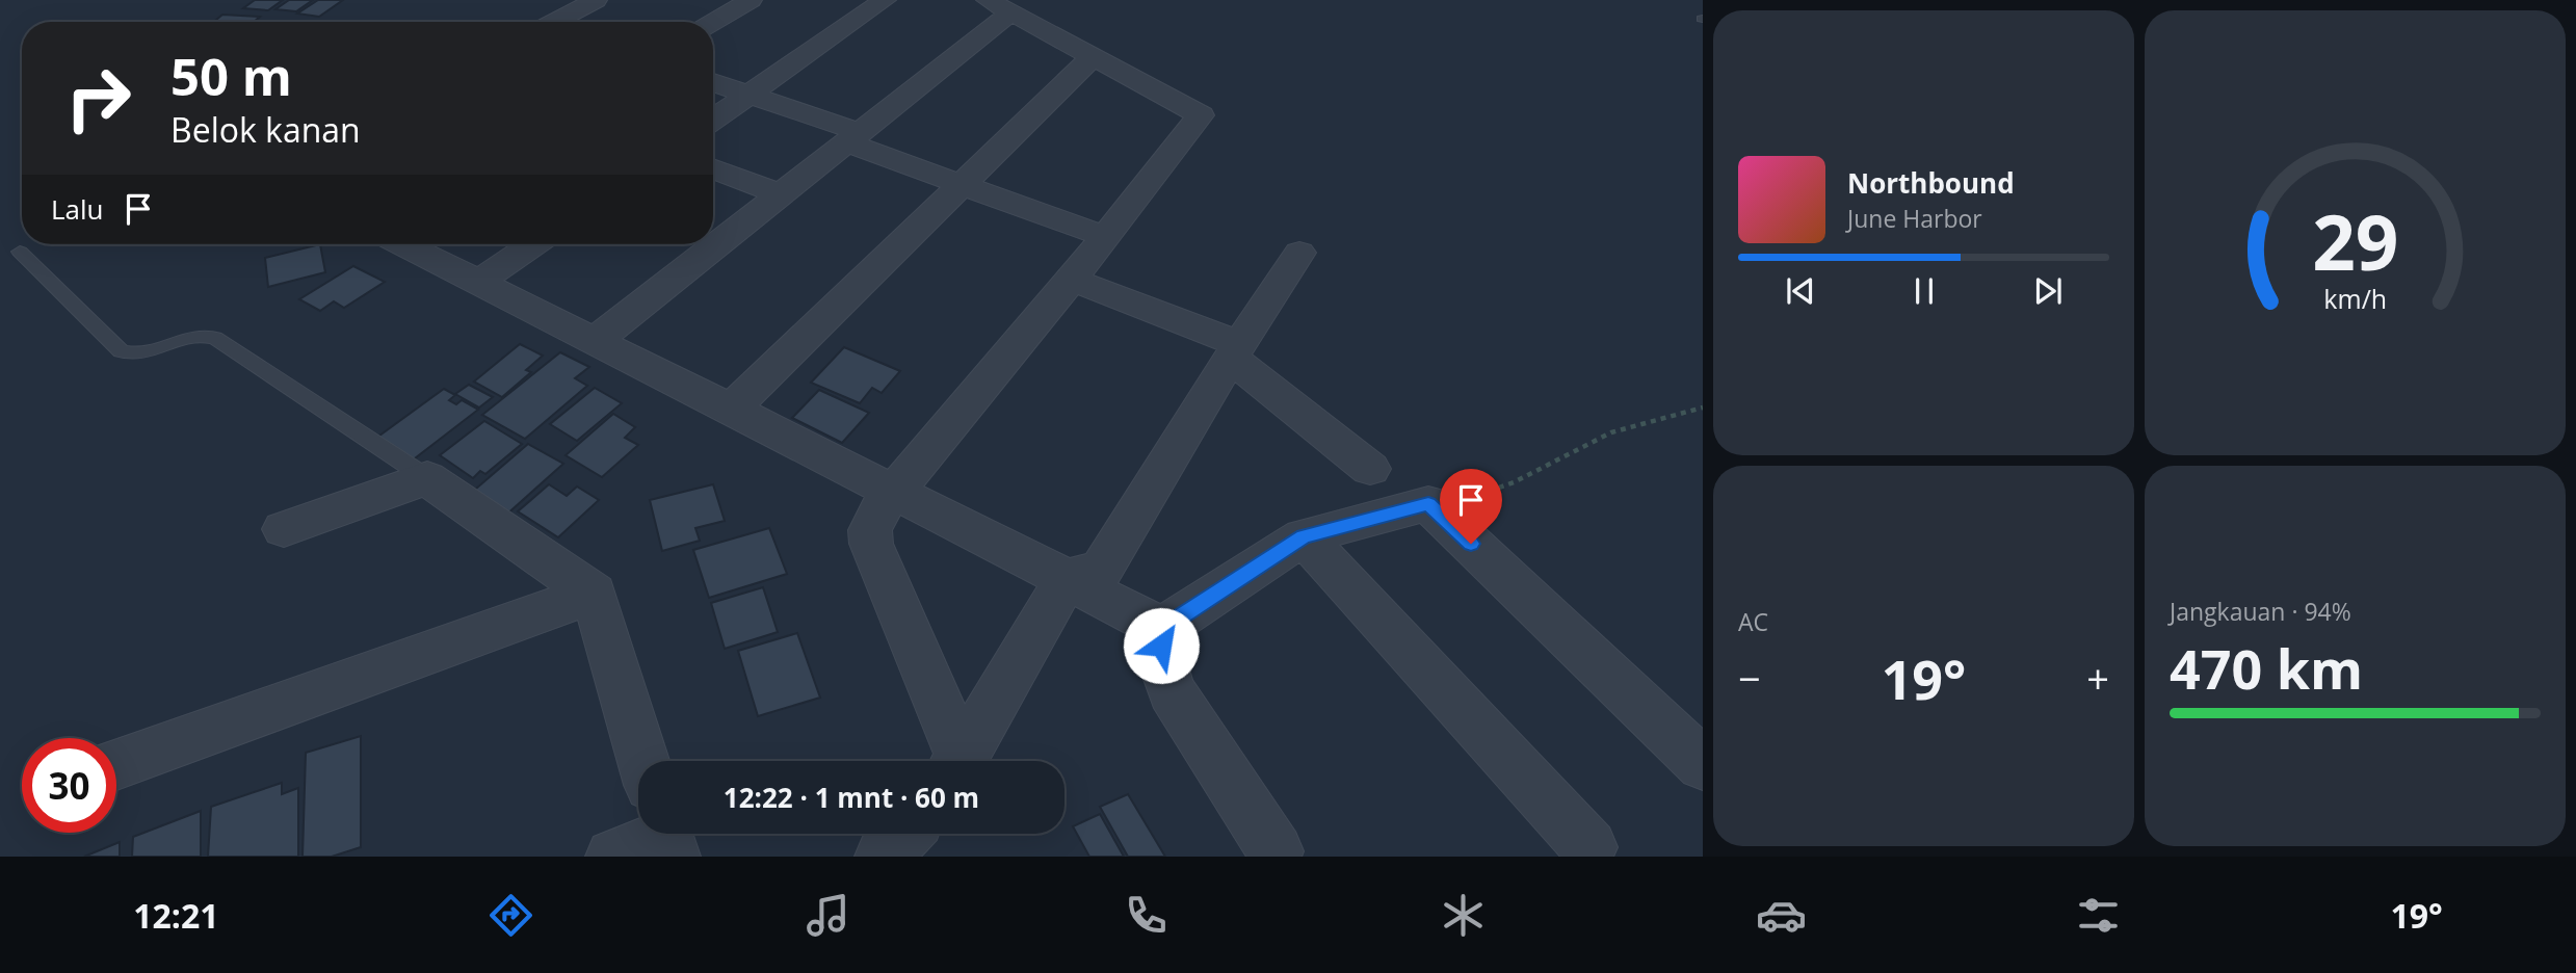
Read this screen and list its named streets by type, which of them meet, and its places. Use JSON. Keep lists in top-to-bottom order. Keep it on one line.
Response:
{"page":{"turn":["50 m","Belok kanan"],"song":["Northbound","June Harbor"],"then":"Lalu","tile":["AC",["Jangkauan · 94%","470 km"]],"heat":["−","19°","+"],"limit":"30","trip":"12:22 · 1 mnt · 60 m","tabs":["12:21","19°"],"gauge":["29","km/h"]}}
